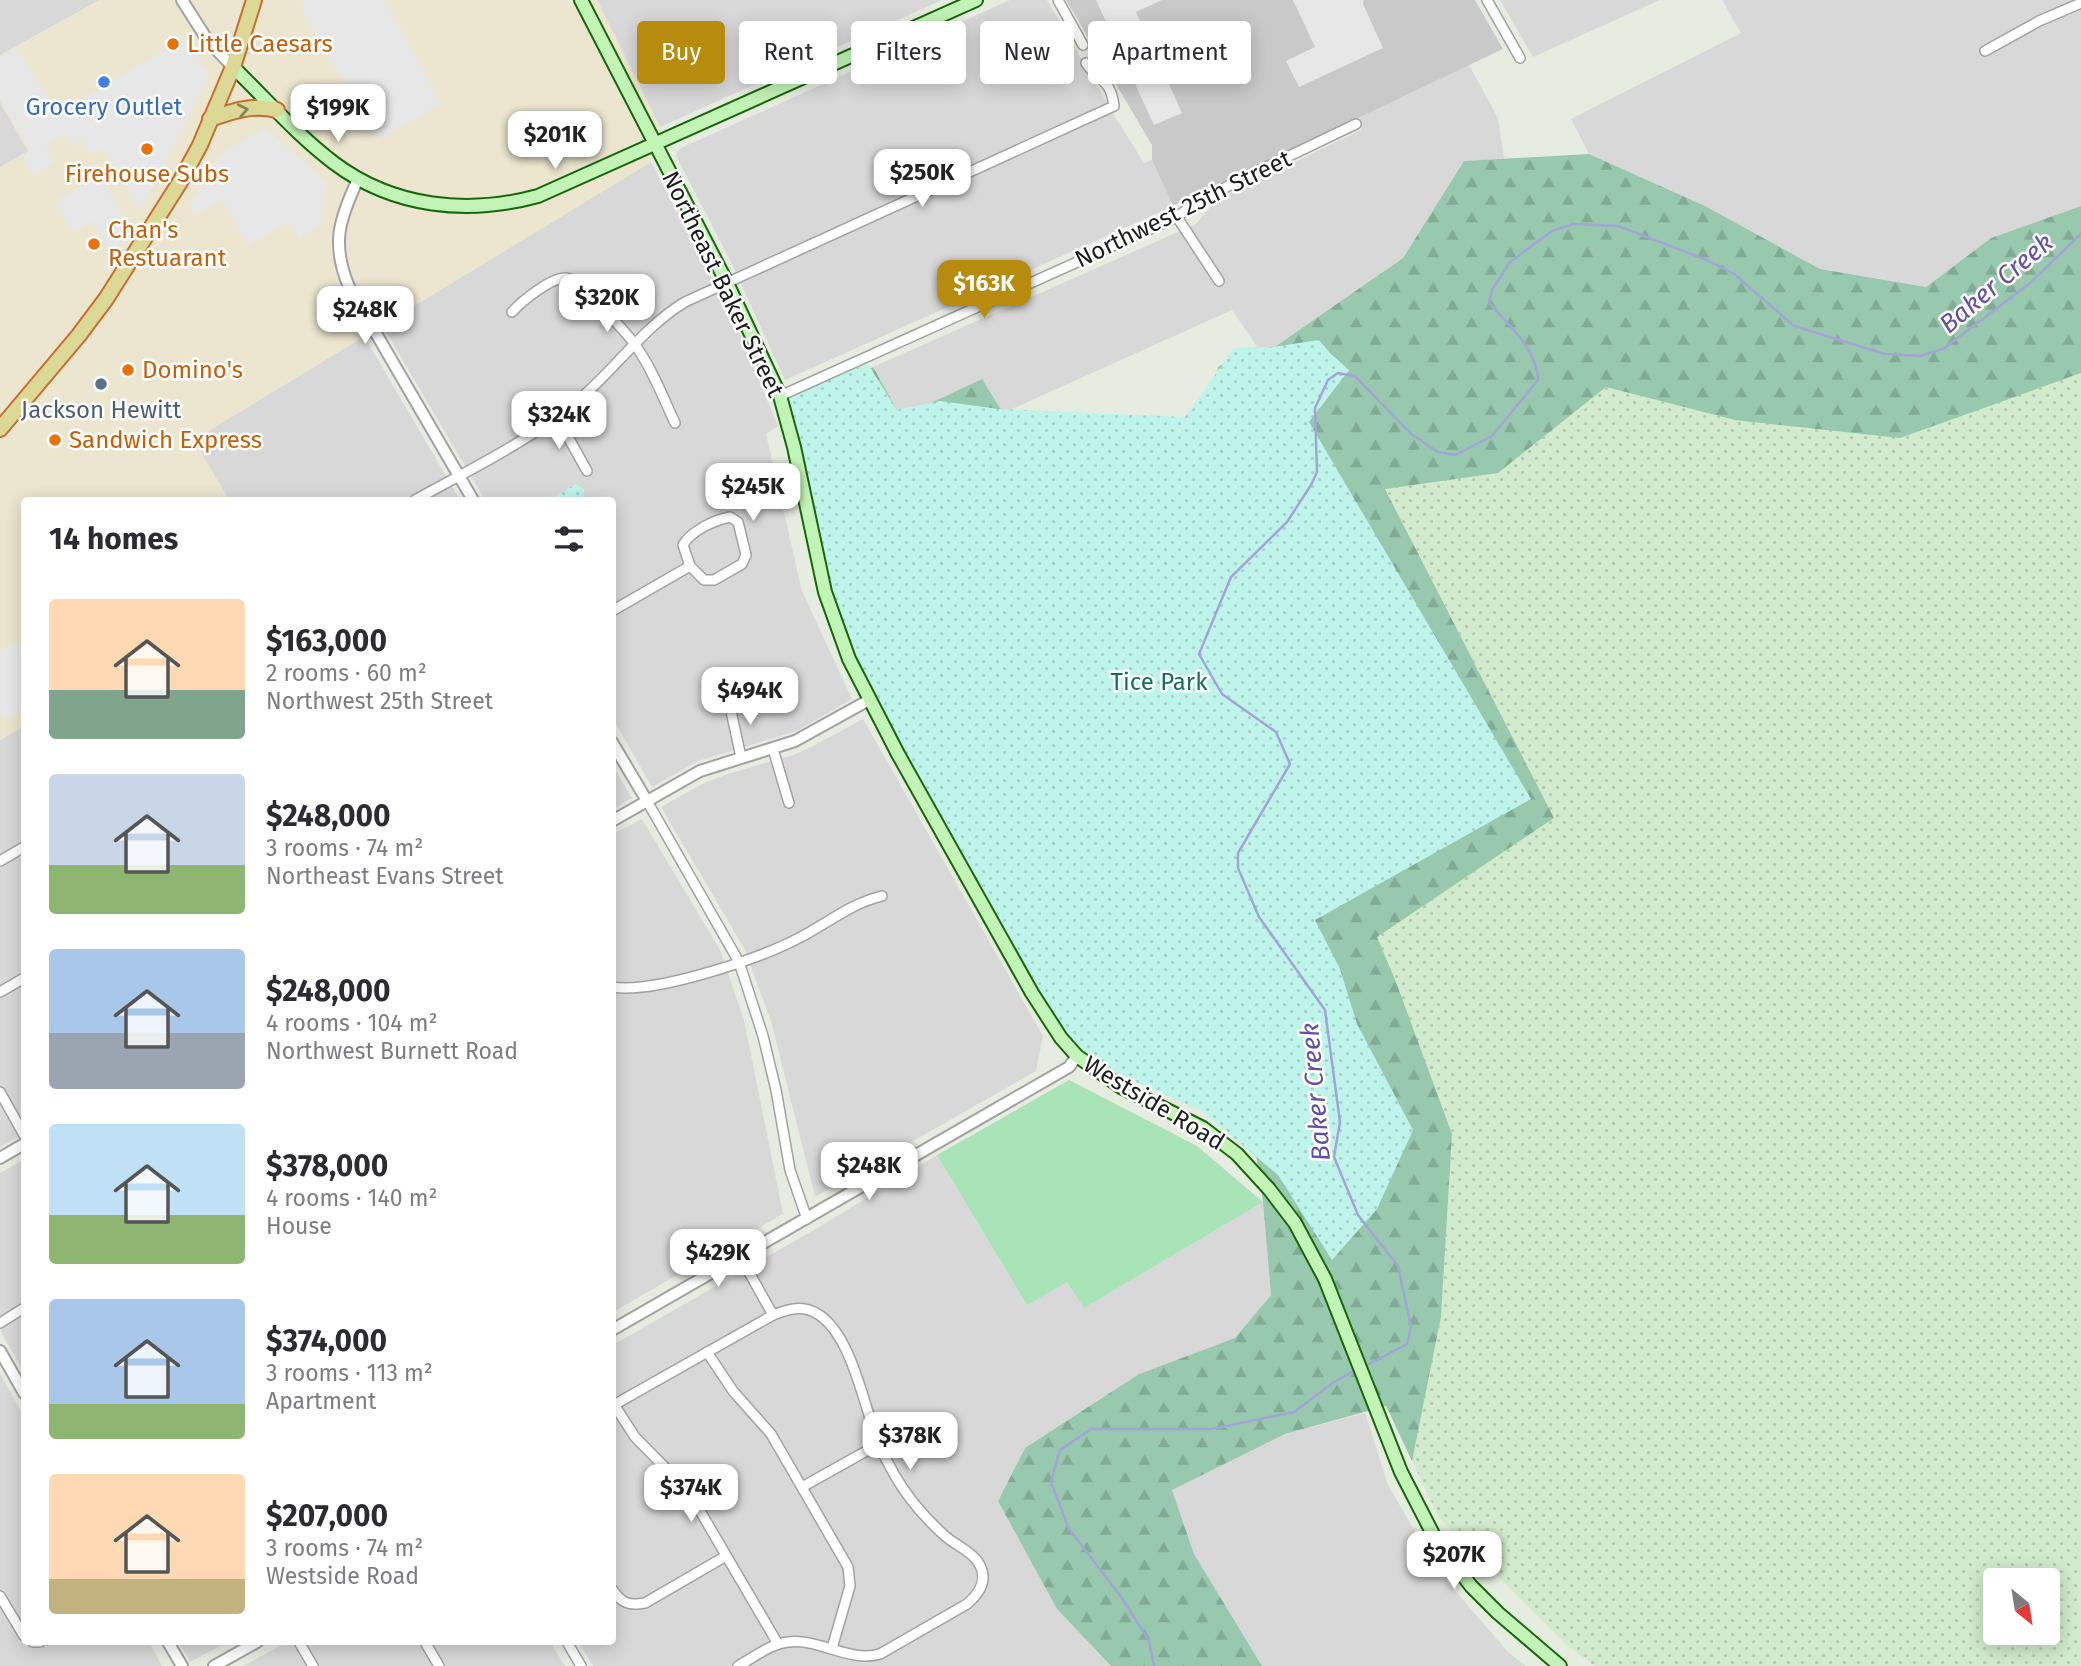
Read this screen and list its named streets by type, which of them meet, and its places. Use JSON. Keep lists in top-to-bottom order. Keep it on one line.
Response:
{"streets":{"main road":["Northeast Baker Street","Westside Road"],"street":["Northwest 25th Street"]},"crossings":[["Northwest 25th Street","Northeast Baker Street"],["Northeast Baker Street","Westside Road"]],"water":["Baker Creek"],"parks":["Tice Park"],"places":["Little Caesars","Grocery Outlet","Firehouse Subs","Chan's Restuarant","Domino's","Jackson Hewitt","Sandwich Express"],"north":"bottom right","page":{"chip":["Buy","Rent","Filters","New","Apartment"],"price":["$199K","$201K","$250K","$163K","$320K","$248K","$324K","$245K","$494K","$248K","$429K","$378K","$374K","$207K"],"heading":"14 homes","list":[{"name":"$163,000","note":"2 rooms · 60 m² · Northwest 25th Street"},{"name":"$248,000","note":"3 rooms · 74 m² · Northeast Evans Street"},{"name":"$248,000","note":"4 rooms · 104 m² · Northwest Burnett Road"},{"name":"$378,000","note":"4 rooms · 140 m² · House"},{"name":"$374,000","note":"3 rooms · 113 m² · Apartment"},{"name":"$207,000","note":"3 rooms · 74 m² · Westside Road"}]}}
